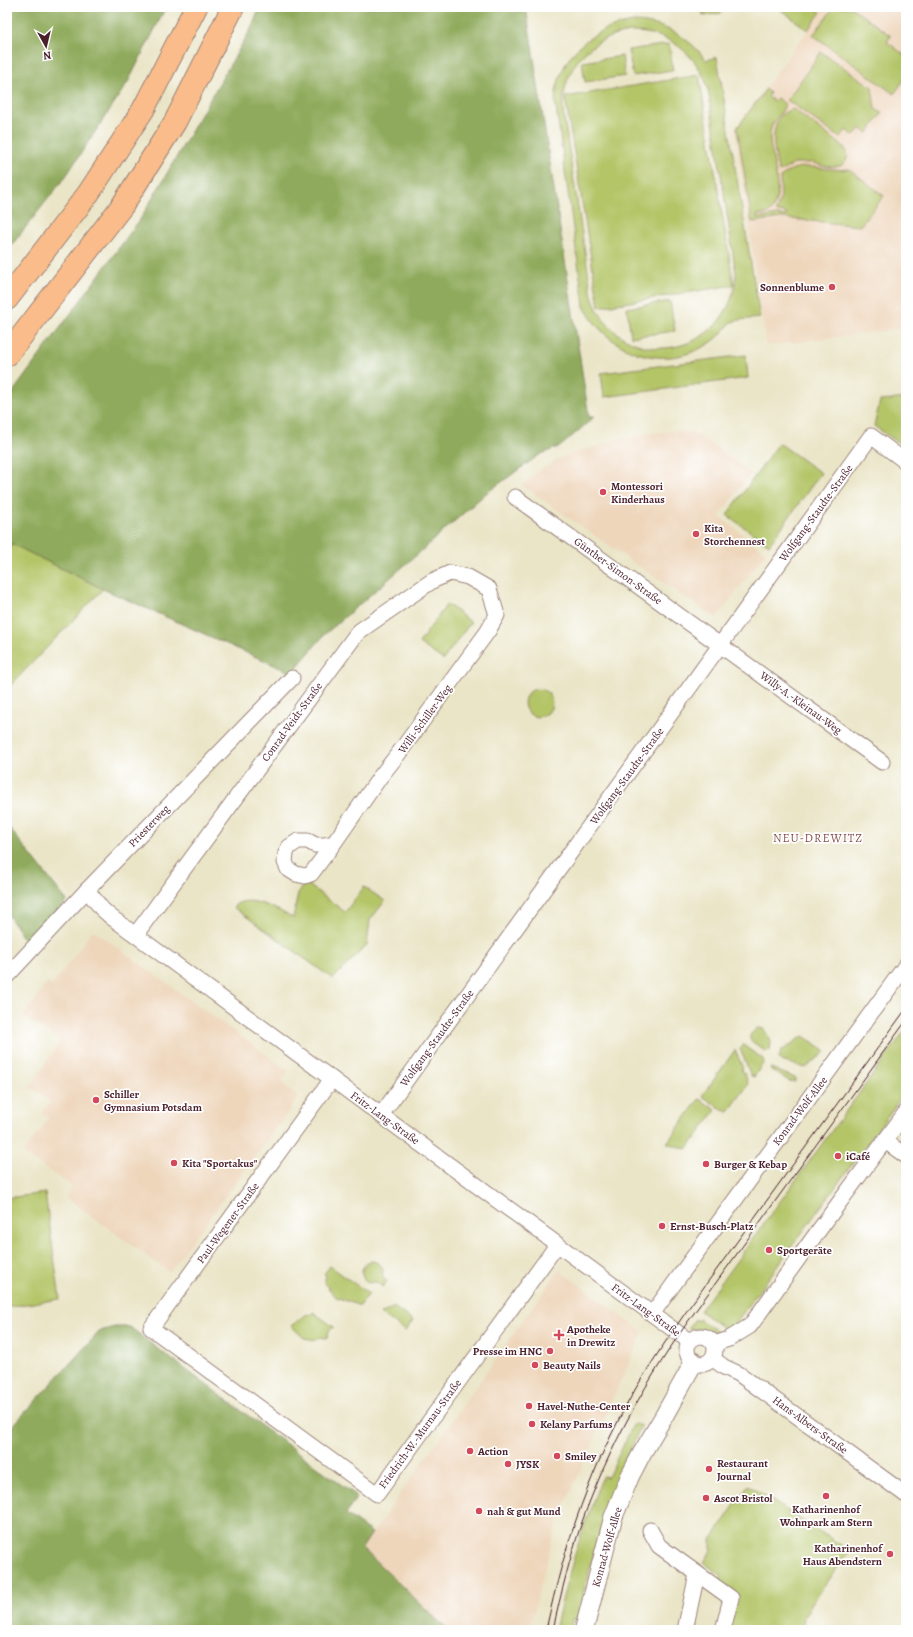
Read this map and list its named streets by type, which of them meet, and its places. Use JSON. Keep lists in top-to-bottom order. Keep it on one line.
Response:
{"streets":{"street":["Wolfgang-Staudte-Straße","Günther-Simon-Straße","Willy-A.-Kleinau-Weg","Willi-Schiller-Weg","Conrad-Veidt-Straße","Priesterweg","Konrad-Wolf-Allee","Fritz-Lang-Straße","Paul-Wegener-Straße","Hans-Albers-Straße","Friedrich-W.-Murnau-Straße"]},"crossings":[["Wolfgang-Staudte-Straße","Günther-Simon-Straße"],["Wolfgang-Staudte-Straße","Willy-A.-Kleinau-Weg"],["Wolfgang-Staudte-Straße","Fritz-Lang-Straße"],["Günther-Simon-Straße","Willy-A.-Kleinau-Weg"],["Willi-Schiller-Weg","Conrad-Veidt-Straße"],["Conrad-Veidt-Straße","Fritz-Lang-Straße"],["Priesterweg","Fritz-Lang-Straße"],["Konrad-Wolf-Allee","Fritz-Lang-Straße"],["Konrad-Wolf-Allee","Hans-Albers-Straße"],["Fritz-Lang-Straße","Paul-Wegener-Straße"],["Fritz-Lang-Straße","Hans-Albers-Straße"],["Fritz-Lang-Straße","Friedrich-W.-Murnau-Straße"],["Paul-Wegener-Straße","Friedrich-W.-Murnau-Straße"]],"districts":["NEU-DREWITZ"],"places":{"other":["Sonnenblume","Montessori Kinderhaus","Kita Storchennest","Schiller Gymnasium Potsdam","iCafé","Kita \"Sportakus\"","Burger & Kebap","Ernst-Busch-Platz","Sportgeräte","Presse im HNC","Beauty Nails","Havel-Nuthe-Center","Kelany Parfums","Action","Smiley","JYSK","Restaurant Journal","Katharinenhof Wohnpark am Stern","Ascot Bristol","nah & gut Mund","Katharinenhof Haus Abendstern"],"health":["Apotheke in Drewitz"]},"north":"bottom"}
